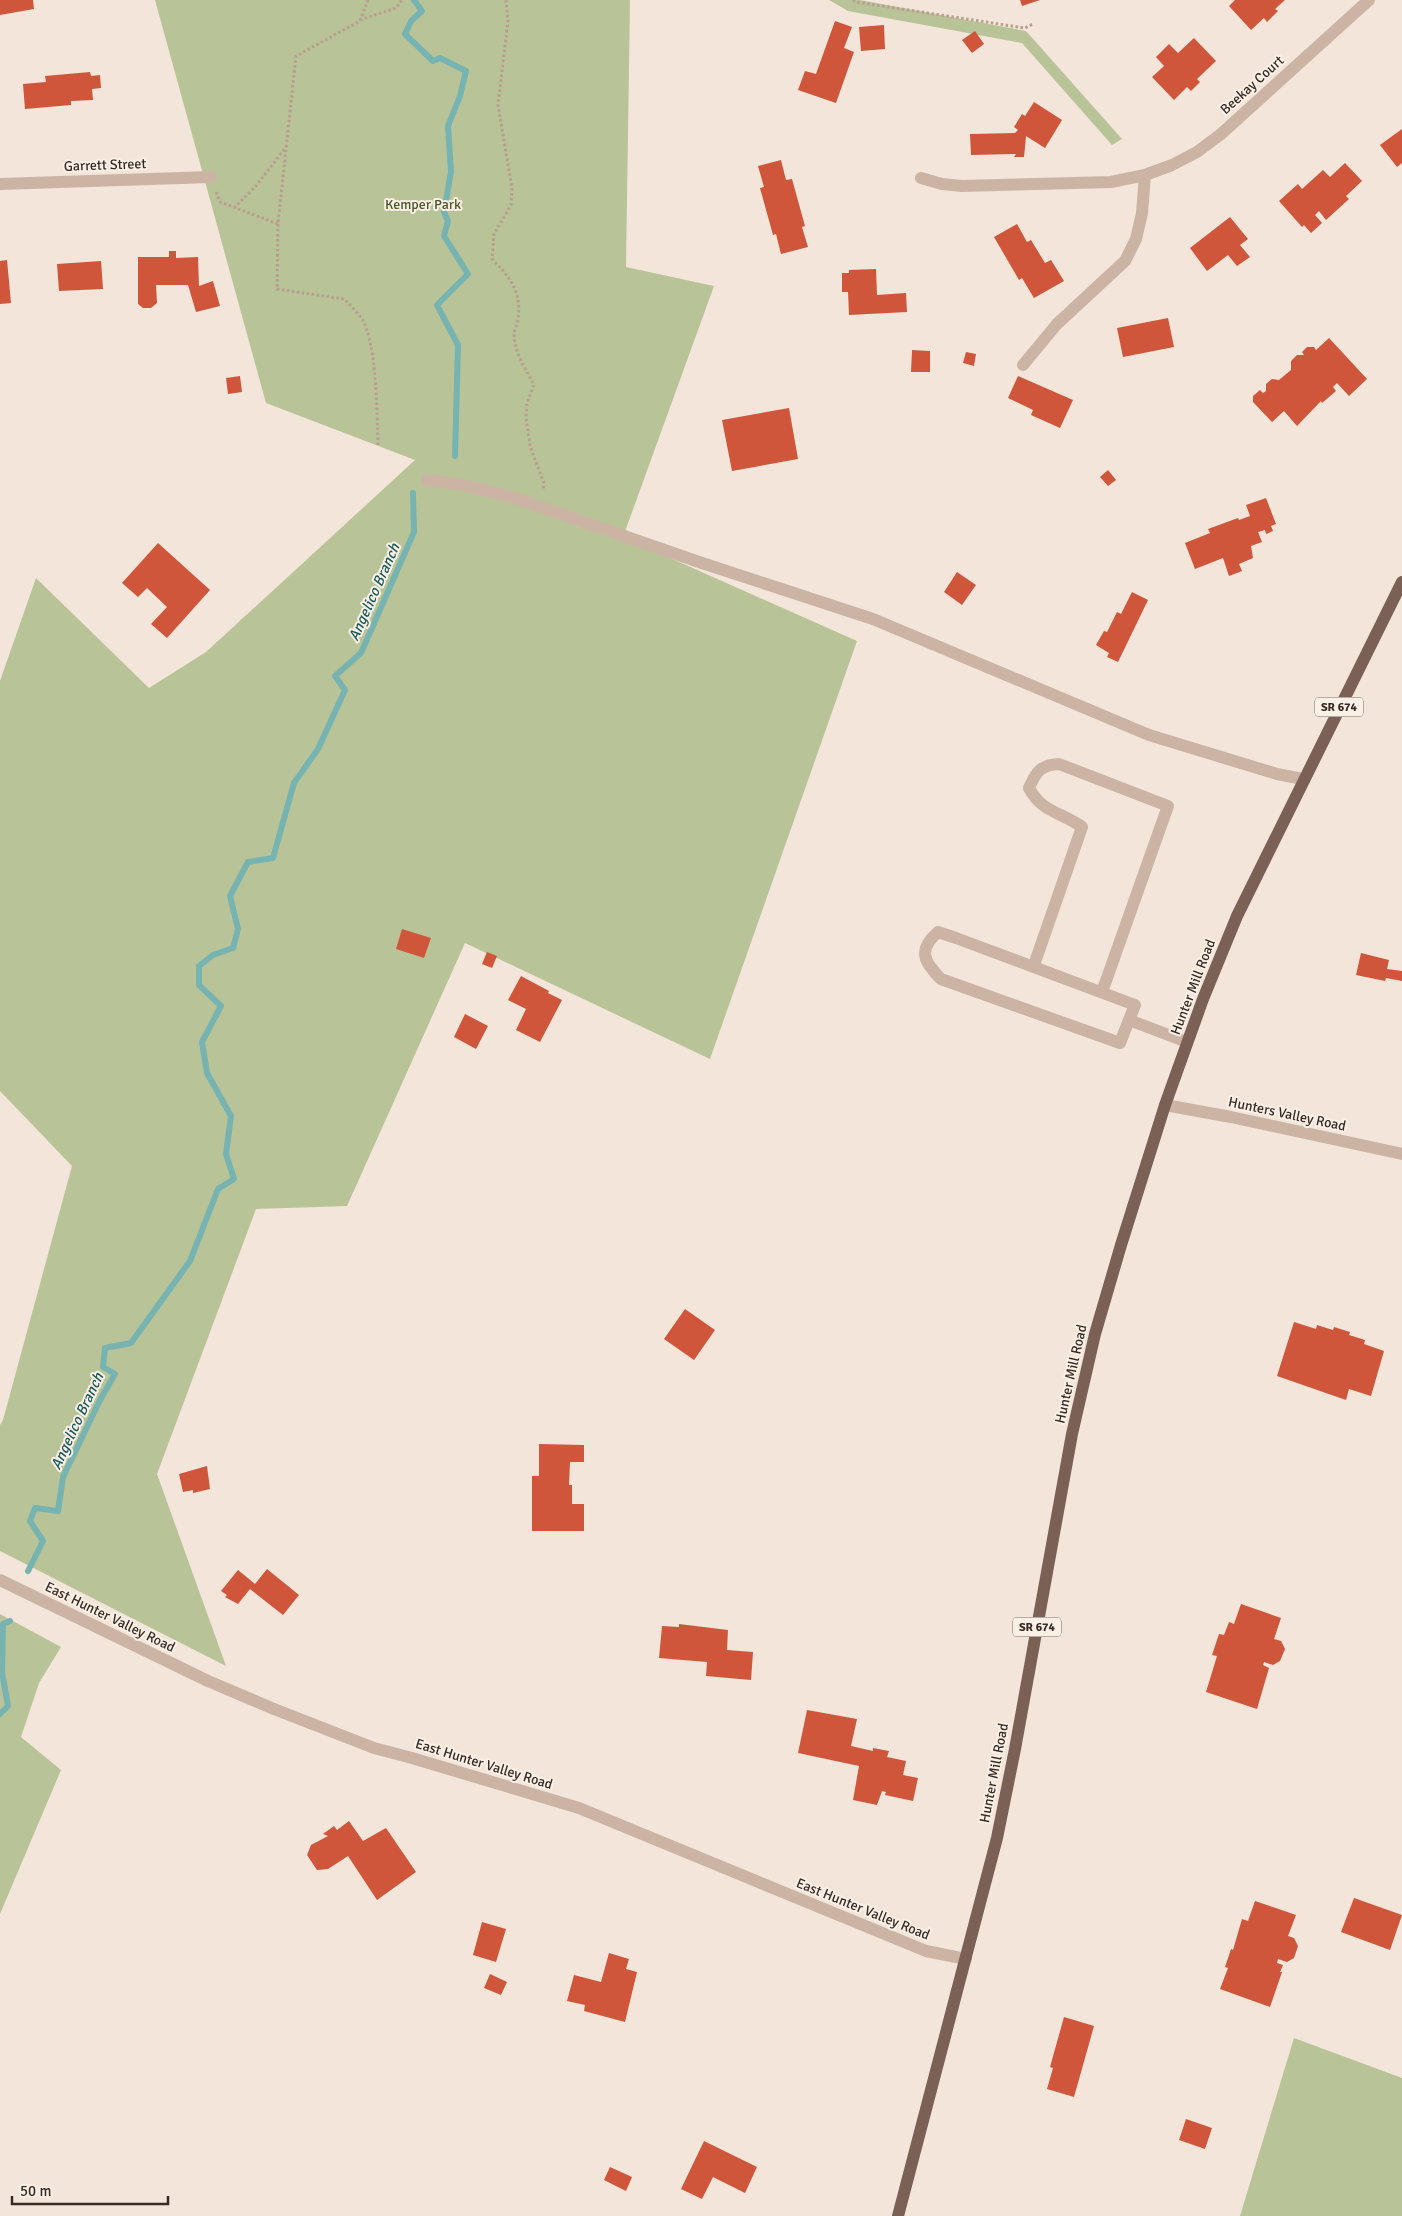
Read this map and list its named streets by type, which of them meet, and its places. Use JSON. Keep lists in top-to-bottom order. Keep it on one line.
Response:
{"streets":{"main road":["SR 674","Hunter Mill Road"],"street":["Beekay Court","Garrett Street","Hunters Valley Road","East Hunter Valley Road"]},"crossings":[["Hunter Mill Road","Hunters Valley Road"],["Hunter Mill Road","East Hunter Valley Road"]],"water":["Angelico Branch"],"parks":["Kemper Park"],"scale_bar":"50 m"}
